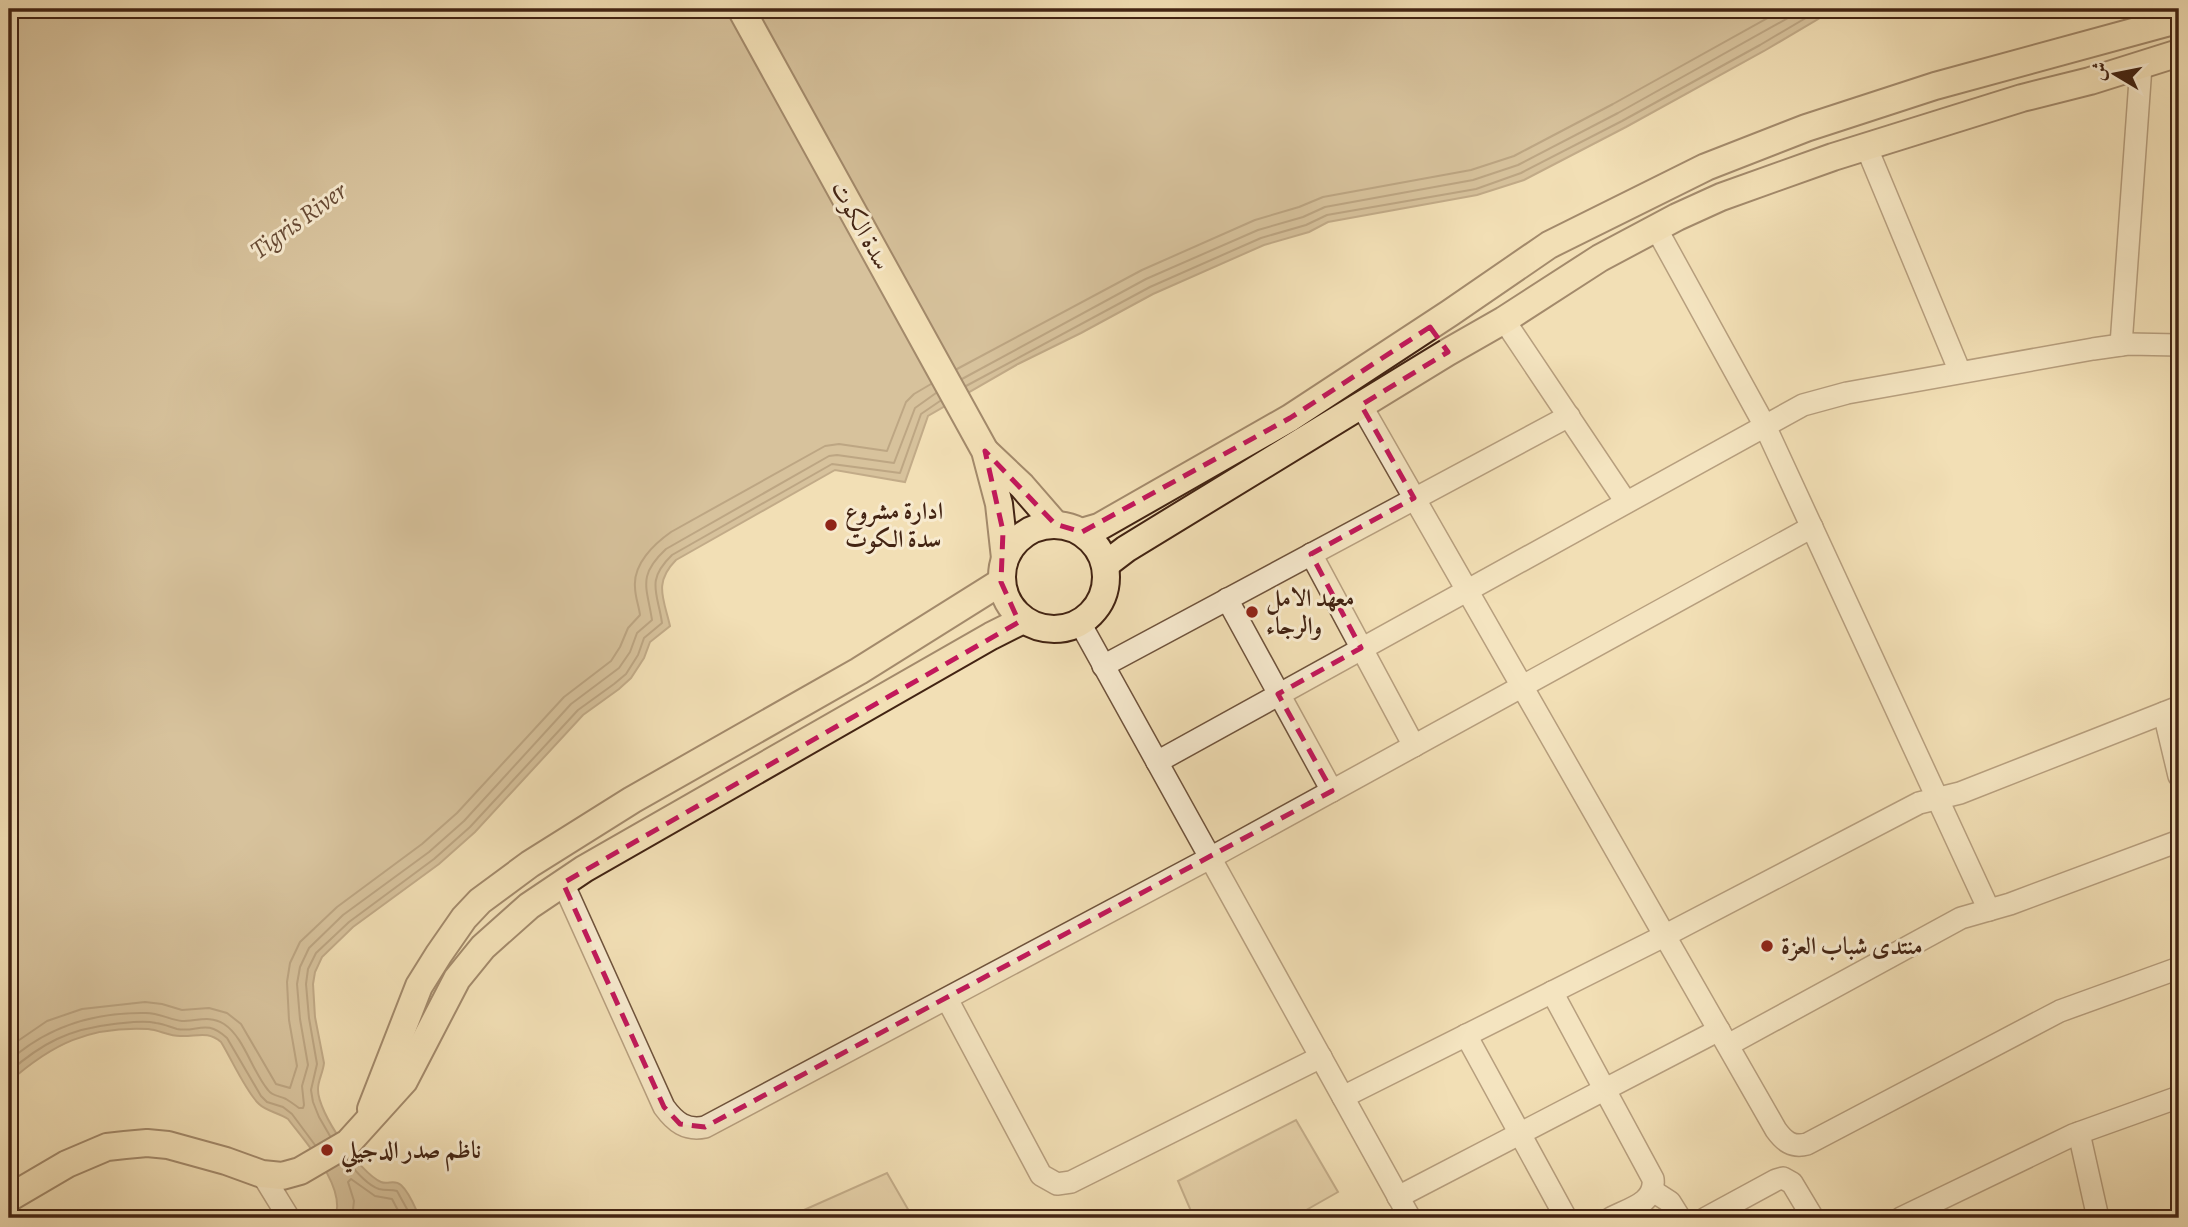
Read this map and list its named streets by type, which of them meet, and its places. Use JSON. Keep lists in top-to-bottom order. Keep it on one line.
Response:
{"streets":{"main road":["سدة الكوت"]},"water":["Tigris River"],"places":["ادارة مشروع سدة الكوت","معهد الامل والرجاء","منتدى شباب العزة","ناظم صدر الدجيلي"],"north":"left"}
